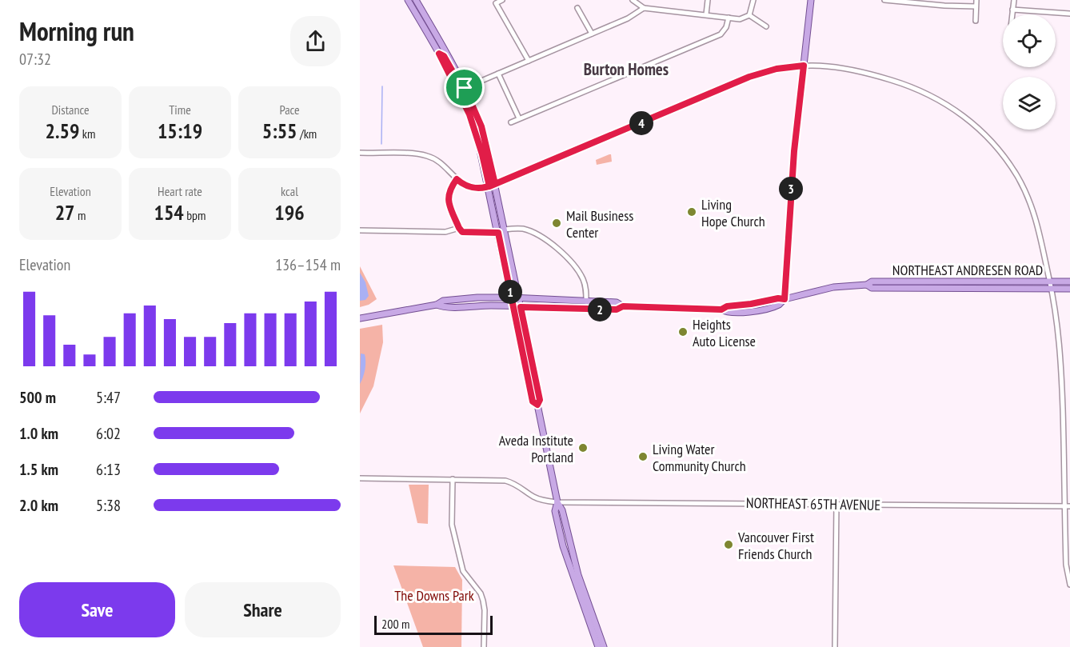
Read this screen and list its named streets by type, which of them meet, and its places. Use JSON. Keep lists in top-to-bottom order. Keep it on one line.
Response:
{"streets":{"main road":["NORTHEAST ANDRESEN ROAD"],"street":["NORTHEAST 65TH AVENUE"]},"districts":["Burton Homes"],"parks":["The Downs Park"],"places":["Living Hope Church","Mail Business Center","Heights Auto License","Aveda Institute Portland","Living Water Community Church","Vancouver First Friends Church"],"scale_bar":"200 m","page":{"heading":["Morning run","07:32"],"stats":[["Distance","2.59 km"],["Time","15:19"],["Pace","5:55 /km"],["Elevation","27 m"],["Heart rate","154 bpm"],["kcal","196"]],"pins":["4","3","1","2"],"chart":["Elevation","136–154 m"],"list":[{"name":"500 m","note":"5:47"},{"name":"1.0 km","note":"6:02"},{"name":"1.5 km","note":"6:13"},{"name":"2.0 km","note":"5:38"}],"buttons":["Save","Share"],"scale":"200 m"}}
